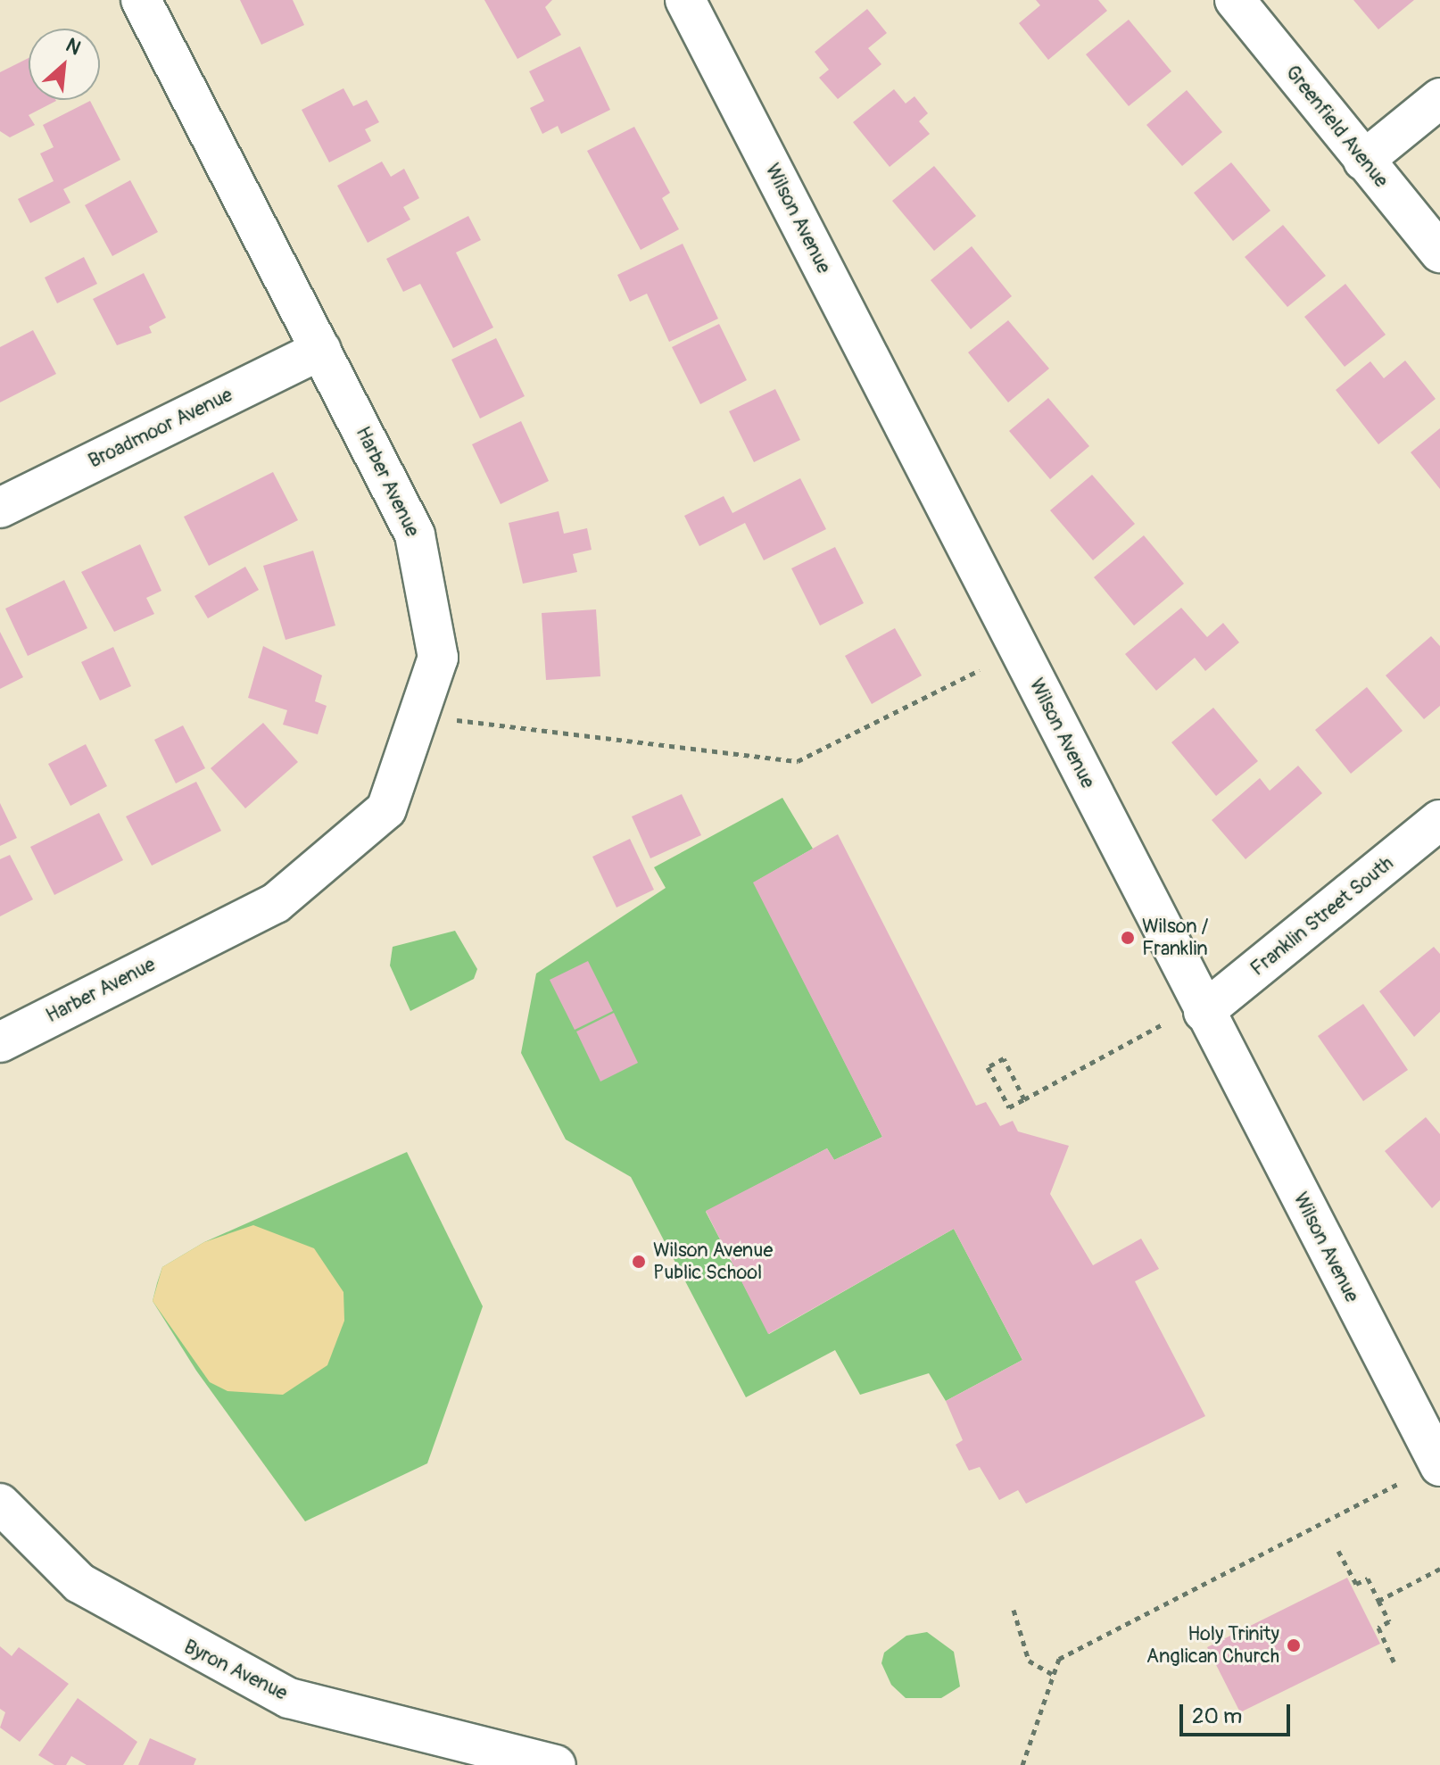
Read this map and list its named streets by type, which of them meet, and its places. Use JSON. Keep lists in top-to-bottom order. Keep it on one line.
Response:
{"streets":{"street":["Greenfield Avenue","Wilson Avenue","Broadmoor Avenue","Harber Avenue","Franklin Street South","Byron Avenue"]},"crossings":[["Wilson Avenue","Franklin Street South"],["Broadmoor Avenue","Harber Avenue"]],"places":["Wilson / Franklin","Wilson Avenue Public School","Holy Trinity Anglican Church"],"scale_bar":"20 m","north":"top right"}
